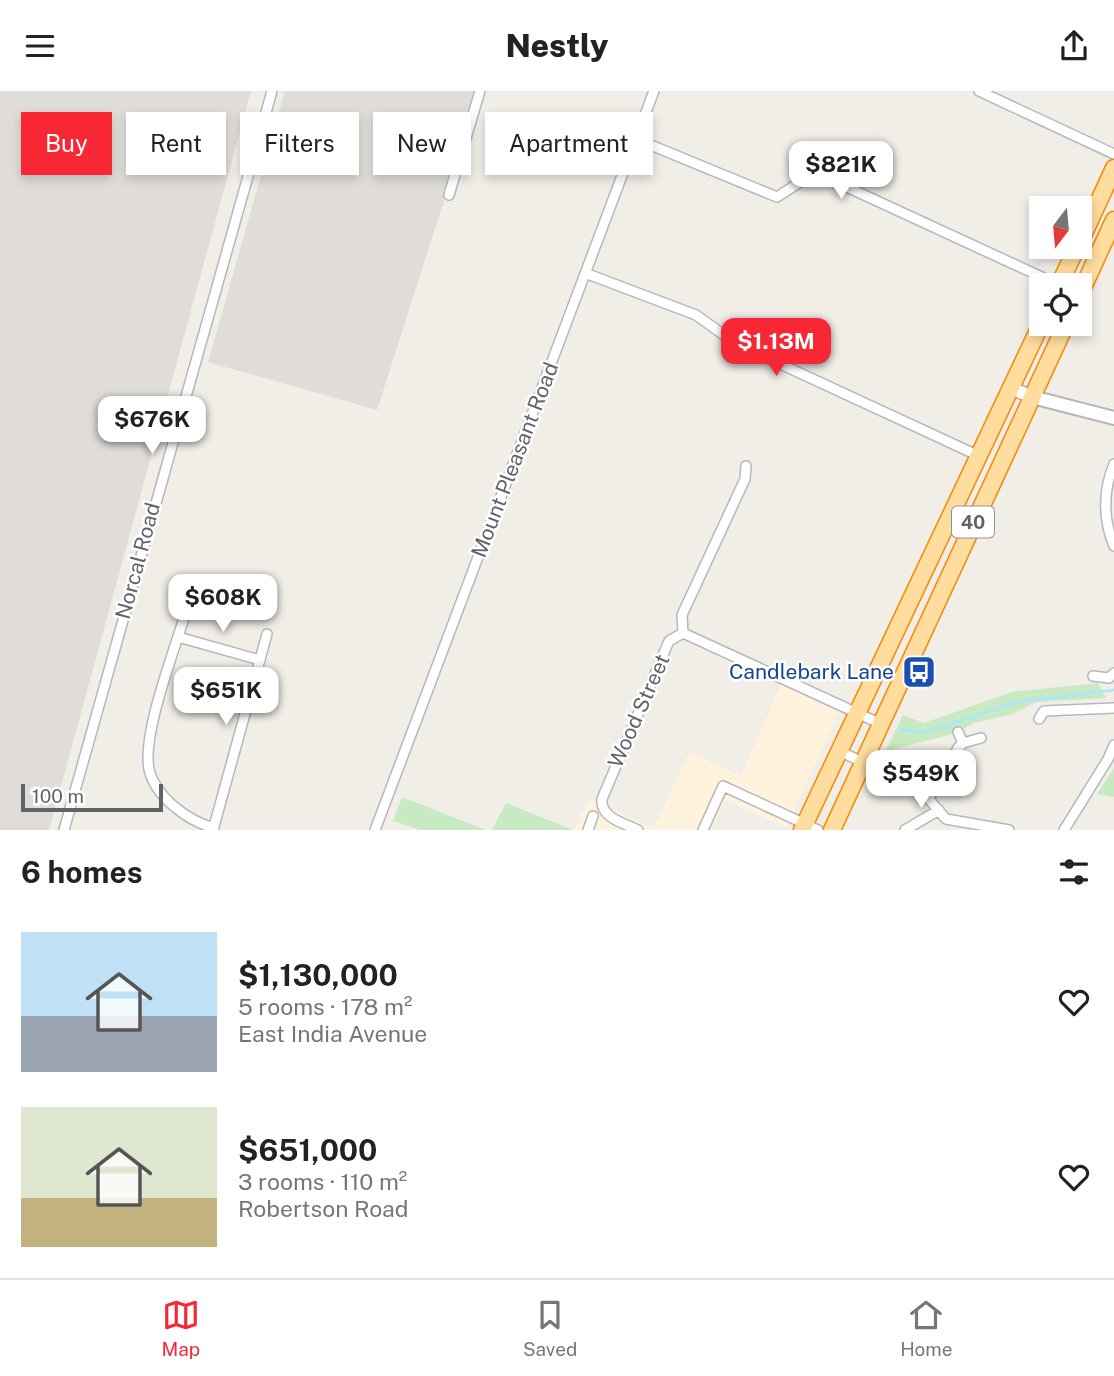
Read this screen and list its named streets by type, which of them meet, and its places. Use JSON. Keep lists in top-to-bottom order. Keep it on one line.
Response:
{"streets":{"highway":["40"],"street":["Mount Pleasant Road","Norcal Road","Wood Street"]},"places":{"bus stop":["Candlebark Lane"]},"scale_bar":"100 m","north":"bottom","page":{"header":"Nestly","chip":["Buy","Rent","Filters","New","Apartment"],"price":["$821K","$1.13M","$676K","$608K","$651K","$549K"],"scale":"100 m","heading":"6 homes","list":[{"name":"$1,130,000","note":"5 rooms · 178 m² · East India Avenue"},{"name":"$651,000","note":"3 rooms · 110 m² · Robertson Road"}],"tabs":["Map","Saved","Home"]}}
